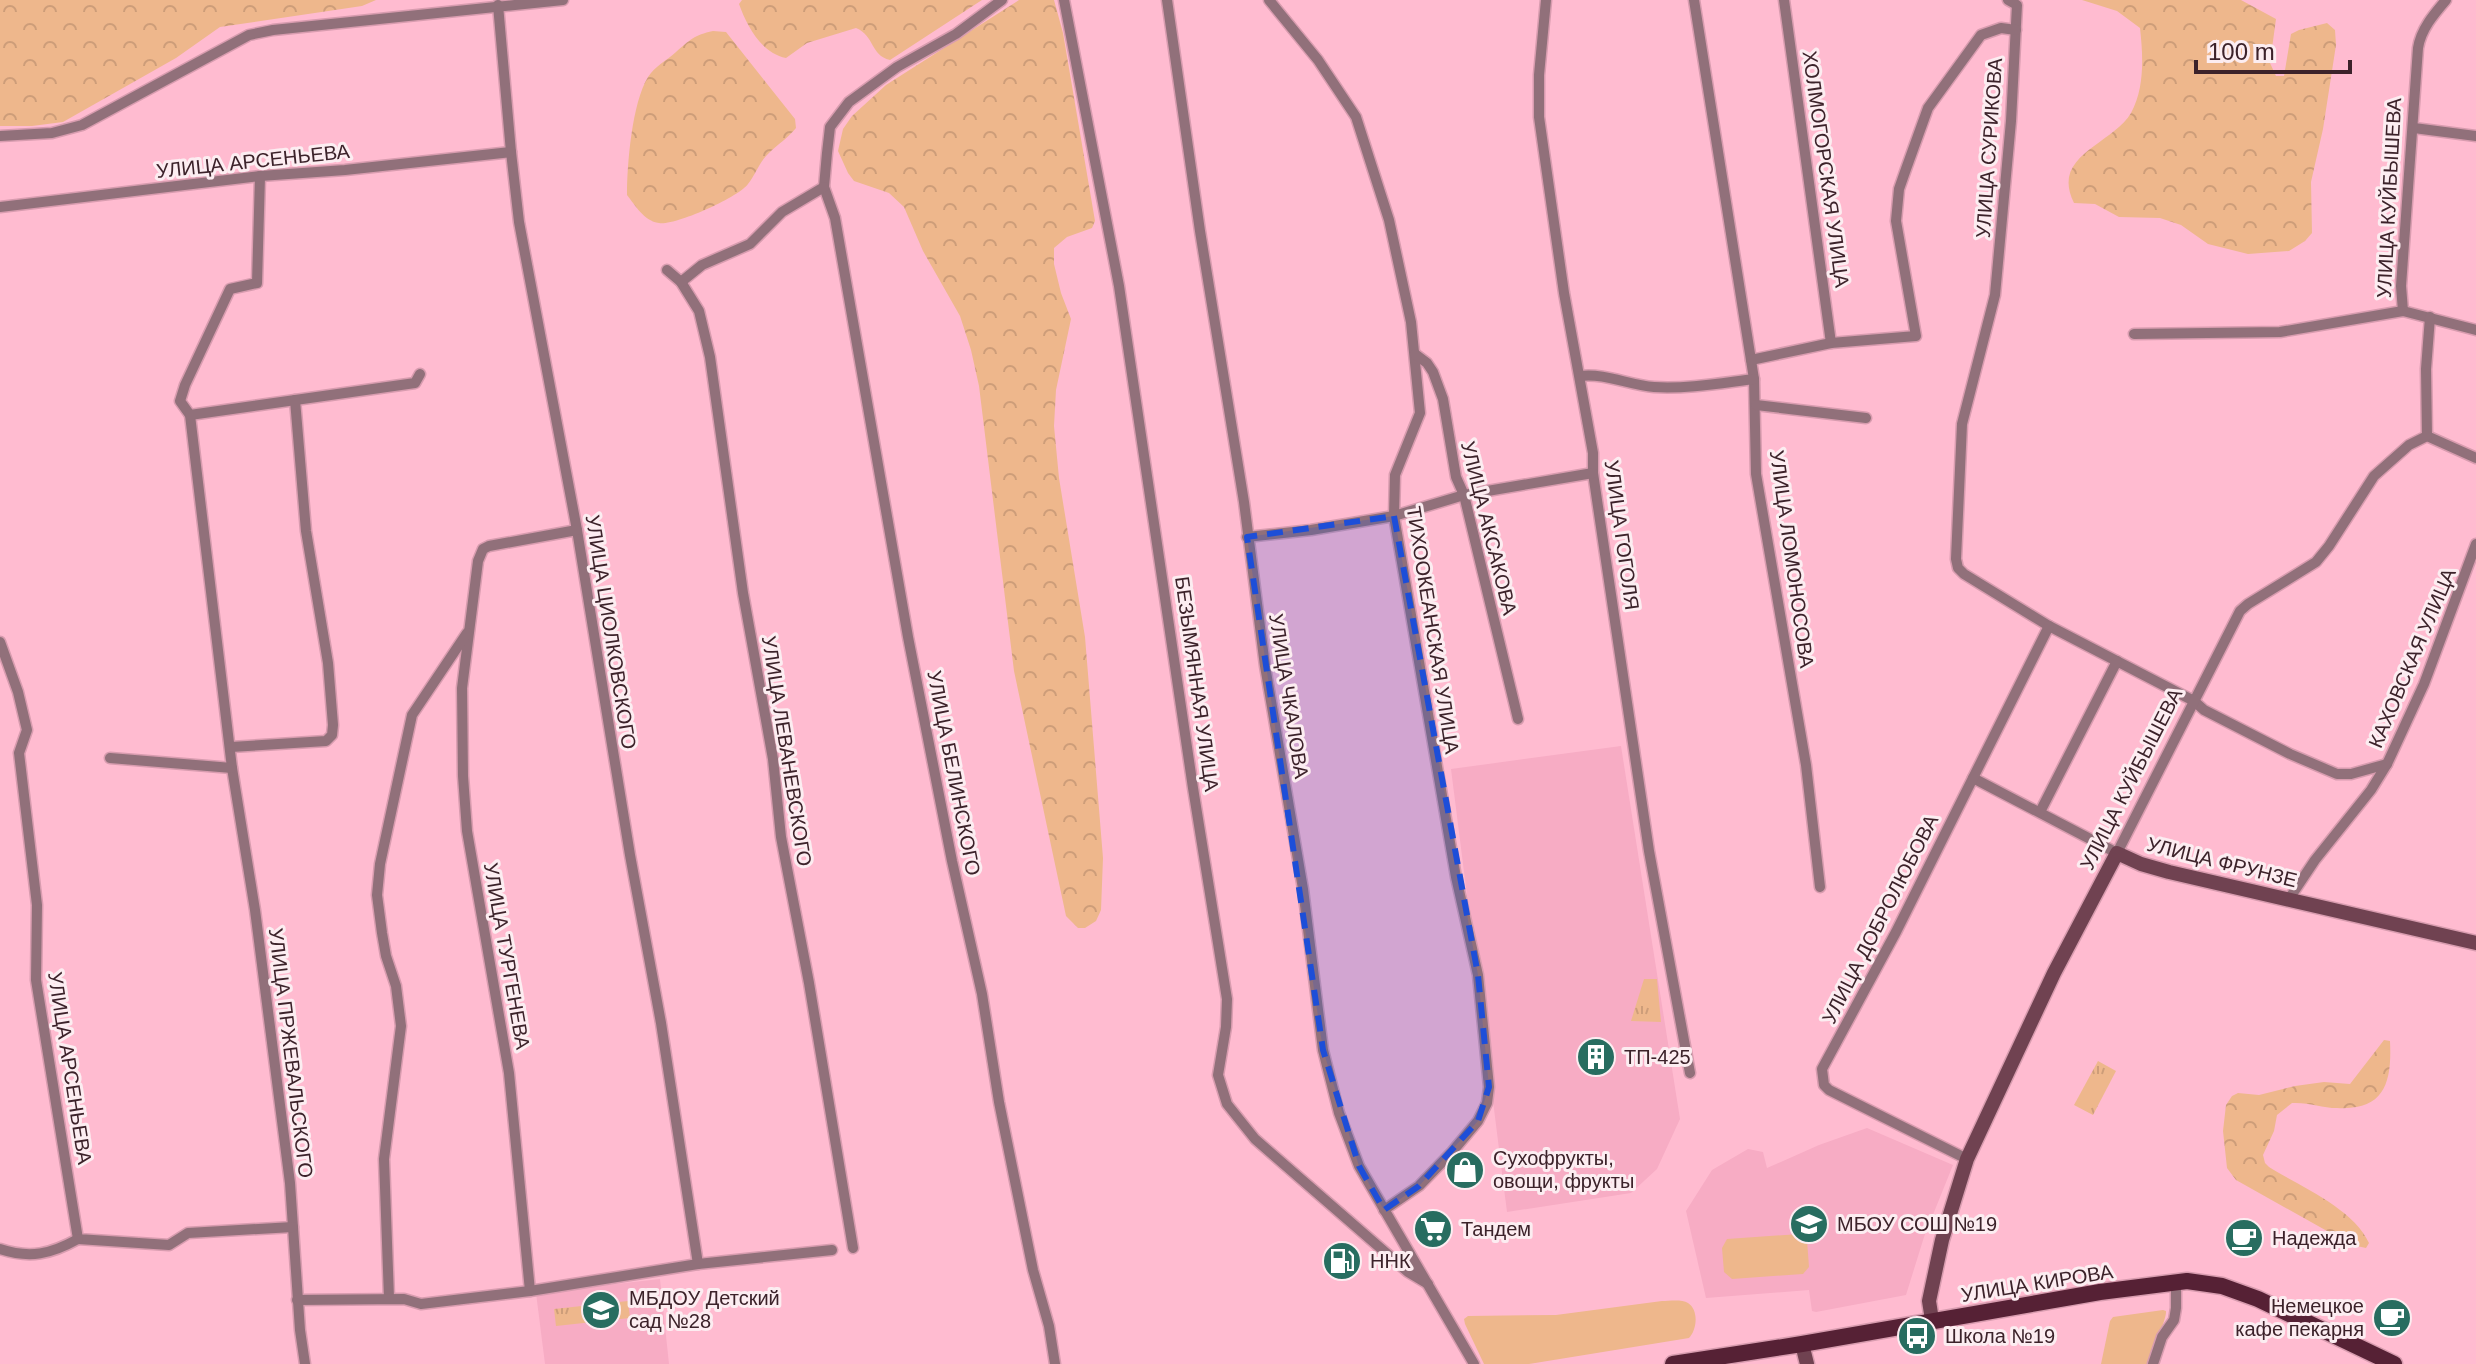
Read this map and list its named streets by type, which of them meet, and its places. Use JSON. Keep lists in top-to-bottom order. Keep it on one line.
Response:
{"streets":{"main road":["УЛИЦА КУЙБЫШЕВА","УЛИЦА ФРУНЗЕ","УЛИЦА КИРОВА"],"street":["УЛИЦА СУРИКОВА","УЛИЦА АРСЕНЬЕВА","ХОЛМОГОРСКАЯ УЛИЦА","УЛИЦА АКСАКОВА","УЛИЦА ГОГОЛЯ","УЛИЦА ЛОМОНОСОВА","ТИХООКЕАНСКАЯ УЛИЦА","УЛИЦА ЦИОЛКОВСКОГО","КАХОВСКАЯ УЛИЦА","БЕЗЫМЯННАЯ УЛИЦА","УЛИЦА ЧКАЛОВА","УЛИЦА ЛЕВАНЕВСКОГО","УЛИЦА БЕЛИНСКОГО","УЛИЦА ДОБРОЛЮБОВА","УЛИЦА ТУРГЕНЕВА","УЛИЦА ПРЖЕВАЛЬСКОГО"]},"crossings":[["УЛИЦА СУРИКОВА","ХОЛМОГОРСКАЯ УЛИЦА"],["УЛИЦА СУРИКОВА","УЛИЦА ДОБРОЛЮБОВА"],["УЛИЦА АРСЕНЬЕВА","УЛИЦА ЦИОЛКОВСКОГО"],["УЛИЦА АРСЕНЬЕВА","УЛИЦА ПРЖЕВАЛЬСКОГО"],["УЛИЦА КУЙБЫШЕВА","УЛИЦА ФРУНЗЕ"],["УЛИЦА КУЙБЫШЕВА","УЛИЦА ДОБРОЛЮБОВА"],["УЛИЦА КУЙБЫШЕВА","УЛИЦА КИРОВА"],["УЛИЦА АКСАКОВА","ТИХООКЕАНСКАЯ УЛИЦА"],["ТИХООКЕАНСКАЯ УЛИЦА","УЛИЦА ЧКАЛОВА"],["УЛИЦА ЦИОЛКОВСКОГО","УЛИЦА ТУРГЕНЕВА"],["КАХОВСКАЯ УЛИЦА","УЛИЦА ФРУНЗЕ"],["БЕЗЫМЯННАЯ УЛИЦА","УЛИЦА ЧКАЛОВА"],["УЛИЦА ФРУНЗЕ","УЛИЦА ДОБРОЛЮБОВА"]],"places":{"building":["ТП-425"],"shop":["Сухофрукты, овощи, фрукты"],"school or university":["МБОУ СОШ №19","МБДОУ Детский сад №28"],"supermarket":["Тандем"],"cafe":["Надежда","Немецкое кафе пекарня"],"fuel station":["ННК"],"bus stop":["Школа №19"]},"scale_bar":"100 m"}
